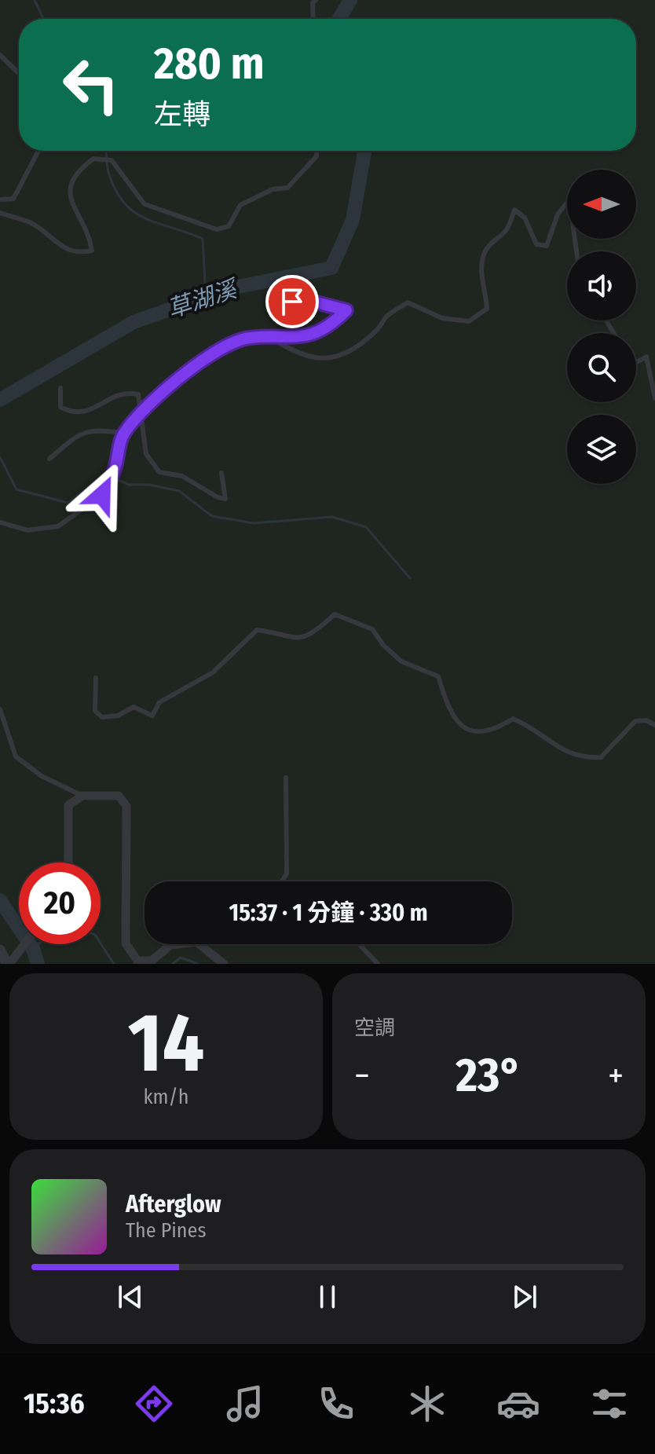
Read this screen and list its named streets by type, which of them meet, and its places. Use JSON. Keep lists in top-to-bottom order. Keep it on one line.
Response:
{"water":["草湖溪"],"north":"left","page":{"turn":["280 m","左轉"],"limit":"20","trip":"15:37 · 1 分鐘 · 330 m","tile":[["14","km/h"],"空調"],"heat":["−","23°","+"],"song":["Afterglow","The Pines"],"tabs":"15:36"}}
